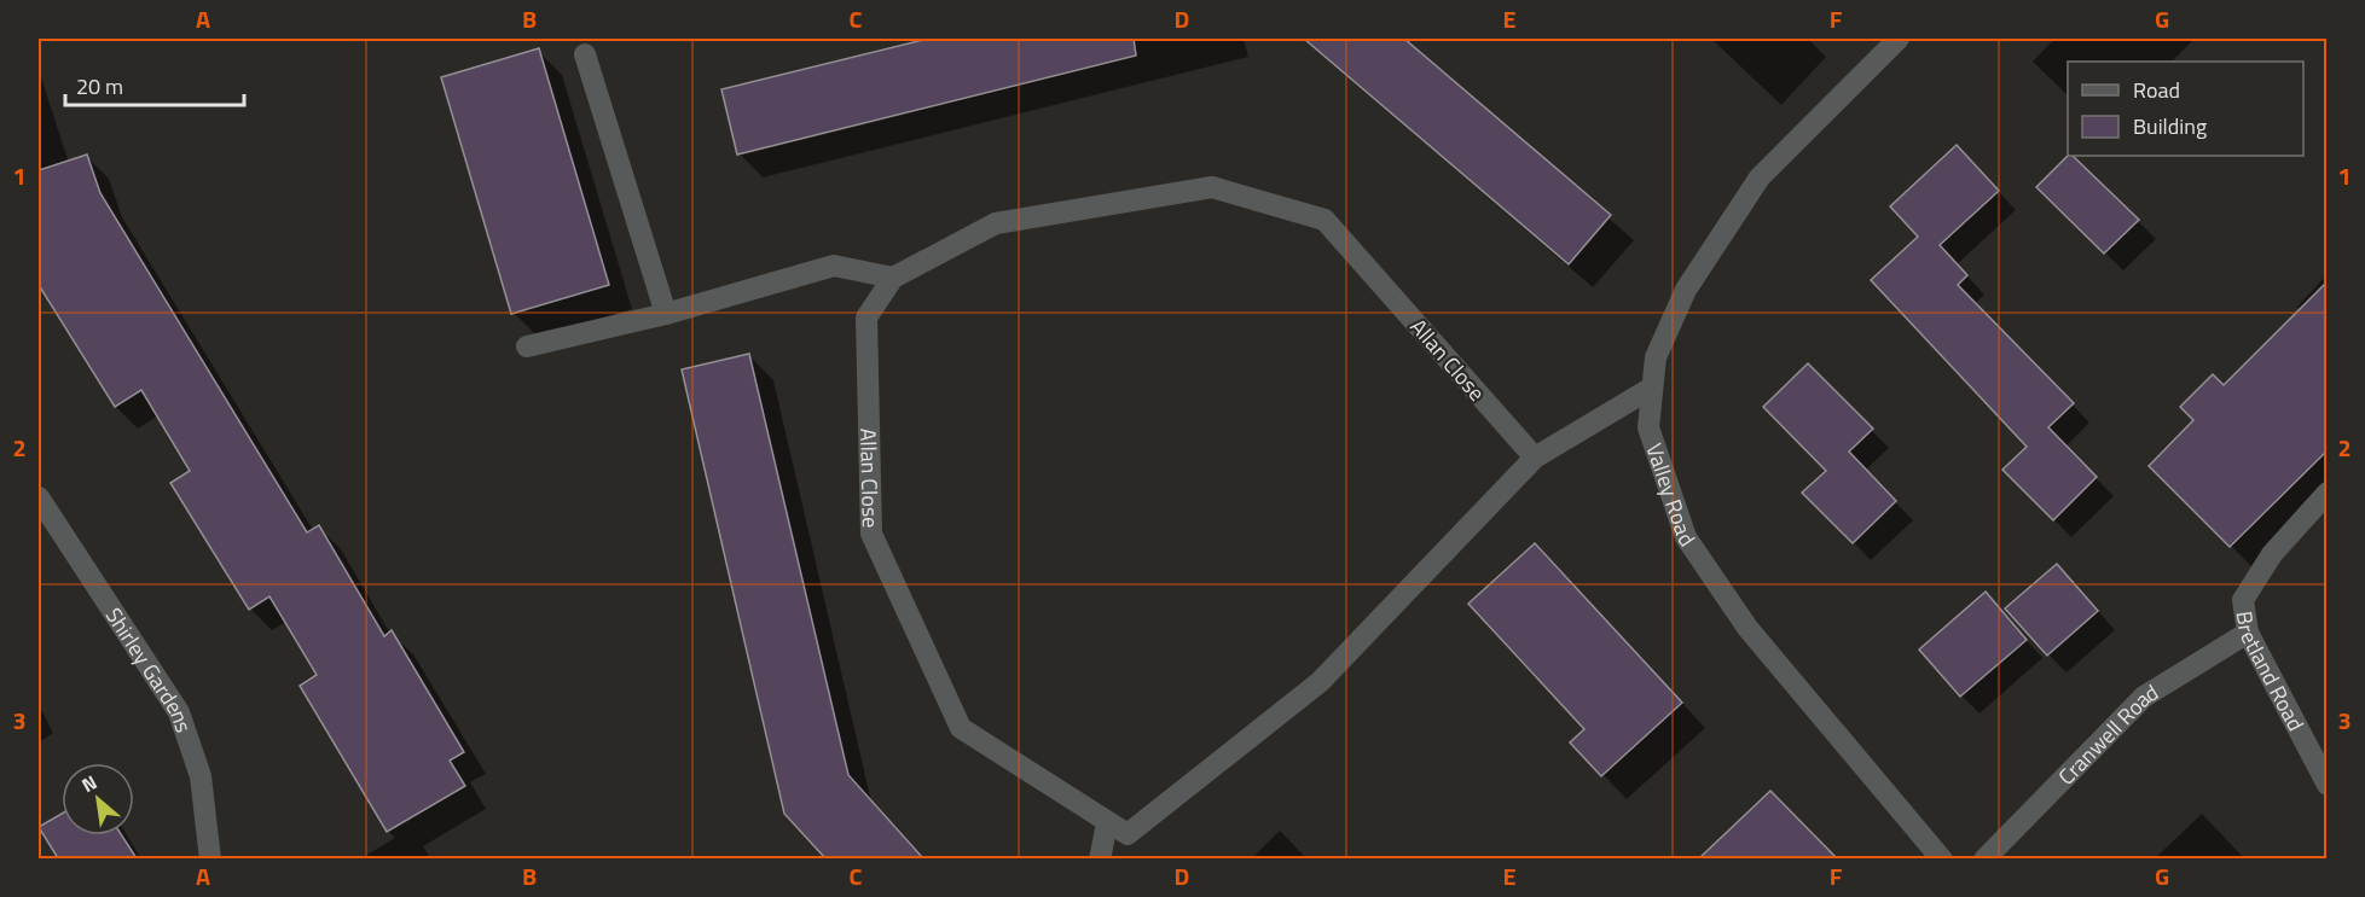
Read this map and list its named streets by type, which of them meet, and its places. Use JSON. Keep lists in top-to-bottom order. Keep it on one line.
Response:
{"streets":{"street":["Allan Close","Valley Road","Shirley Gardens","Bretland Road","Cranwell Road"]},"crossings":[["Allan Close","Valley Road"],["Bretland Road","Cranwell Road"]],"legend":["Road","Building"],"scale_bar":"20 m","north":"top left","grid":{"columns":["A","B","C","D","E","F","G"],"rows":["1","2","3"]}}
